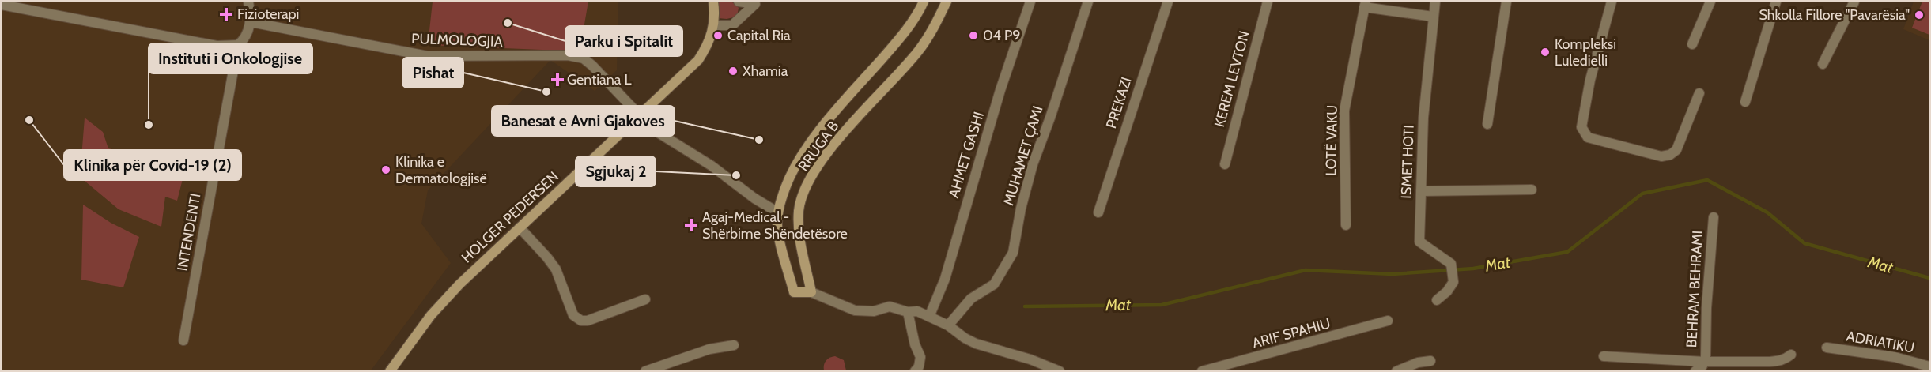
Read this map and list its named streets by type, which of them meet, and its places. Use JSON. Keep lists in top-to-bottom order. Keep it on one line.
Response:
{"streets":{"main road":["RRUGA B","HOLGER PEDERSEN"],"street":["PULMOLOGJIA","KEREM LEVTON","PREKAZI","LOTË VAKU","AHMET GASHI","MUHAMET ÇAMI","ISMET HOTI","INTENDENTI","BEHRAM BEHRAMI","ARIF SPAHIU","ADRIATIKU"]},"crossings":[["PULMOLOGJIA","RRUGA B"],["PULMOLOGJIA","HOLGER PEDERSEN"]],"water":["Mat"],"places":{"health":["Fizioterapi","Gentiana L","Agaj-Medical - Shërbime Shëndetësore"],"other":["Shkolla Fillore \"Pavarësia\"","Parku i Spitalit","Capital Ria","04 P9","Kompleksi Luledielli","Xhamia","Pishat","Klinika për Covid-19 (2)","Instituti i Onkologjise","Banesat e Avni Gjakoves","Klinika e Dermatologjisë","Sgjukaj 2"]}}
